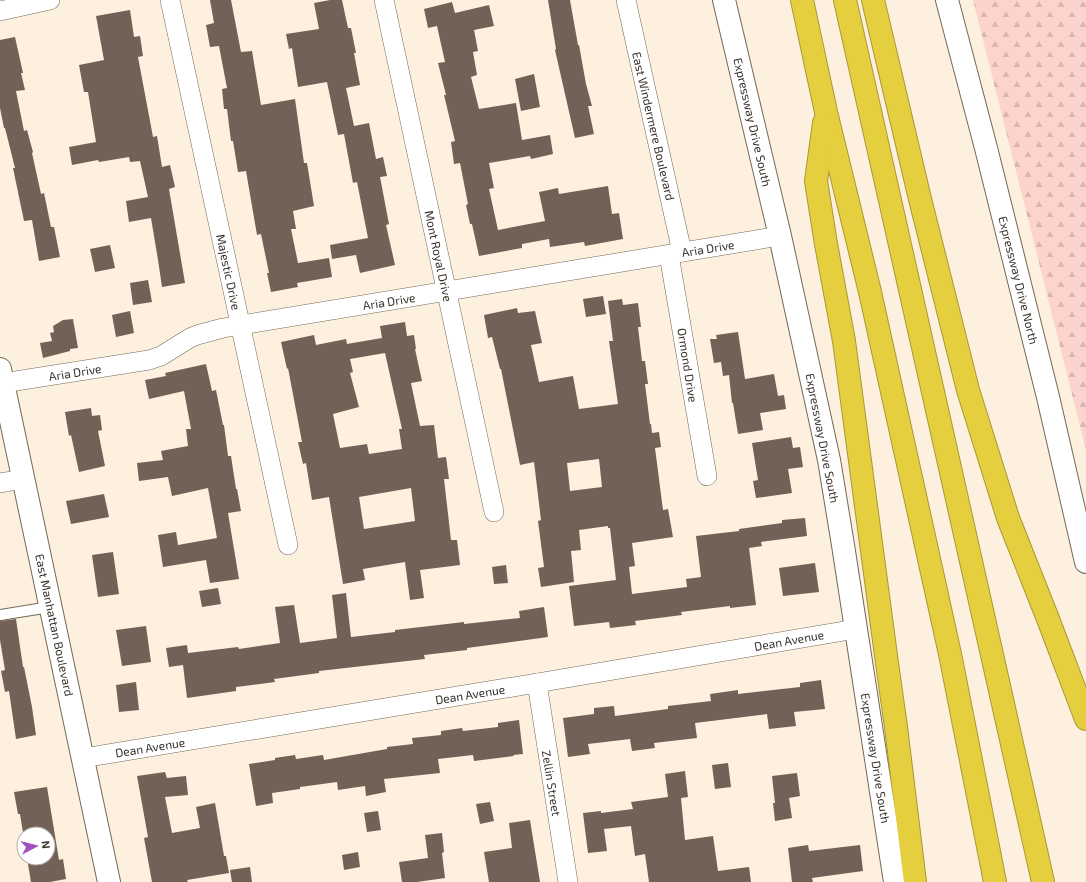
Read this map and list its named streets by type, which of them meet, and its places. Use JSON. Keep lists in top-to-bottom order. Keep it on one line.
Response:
{"streets":{"street":["Expressway Drive South","East Windermere Boulevard","Aria Drive","Mont Royal Drive","Majestic Drive","Expressway Drive North","Ormond Drive","East Manhattan Boulevard","Dean Avenue","Zellin Street"]},"crossings":[["Expressway Drive South","Aria Drive"],["Expressway Drive South","Dean Avenue"],["East Windermere Boulevard","Aria Drive"],["East Windermere Boulevard","Ormond Drive"],["Aria Drive","Mont Royal Drive"],["Aria Drive","Majestic Drive"],["Aria Drive","Ormond Drive"],["Aria Drive","East Manhattan Boulevard"],["East Manhattan Boulevard","Dean Avenue"],["Dean Avenue","Zellin Street"]],"north":"right"}
